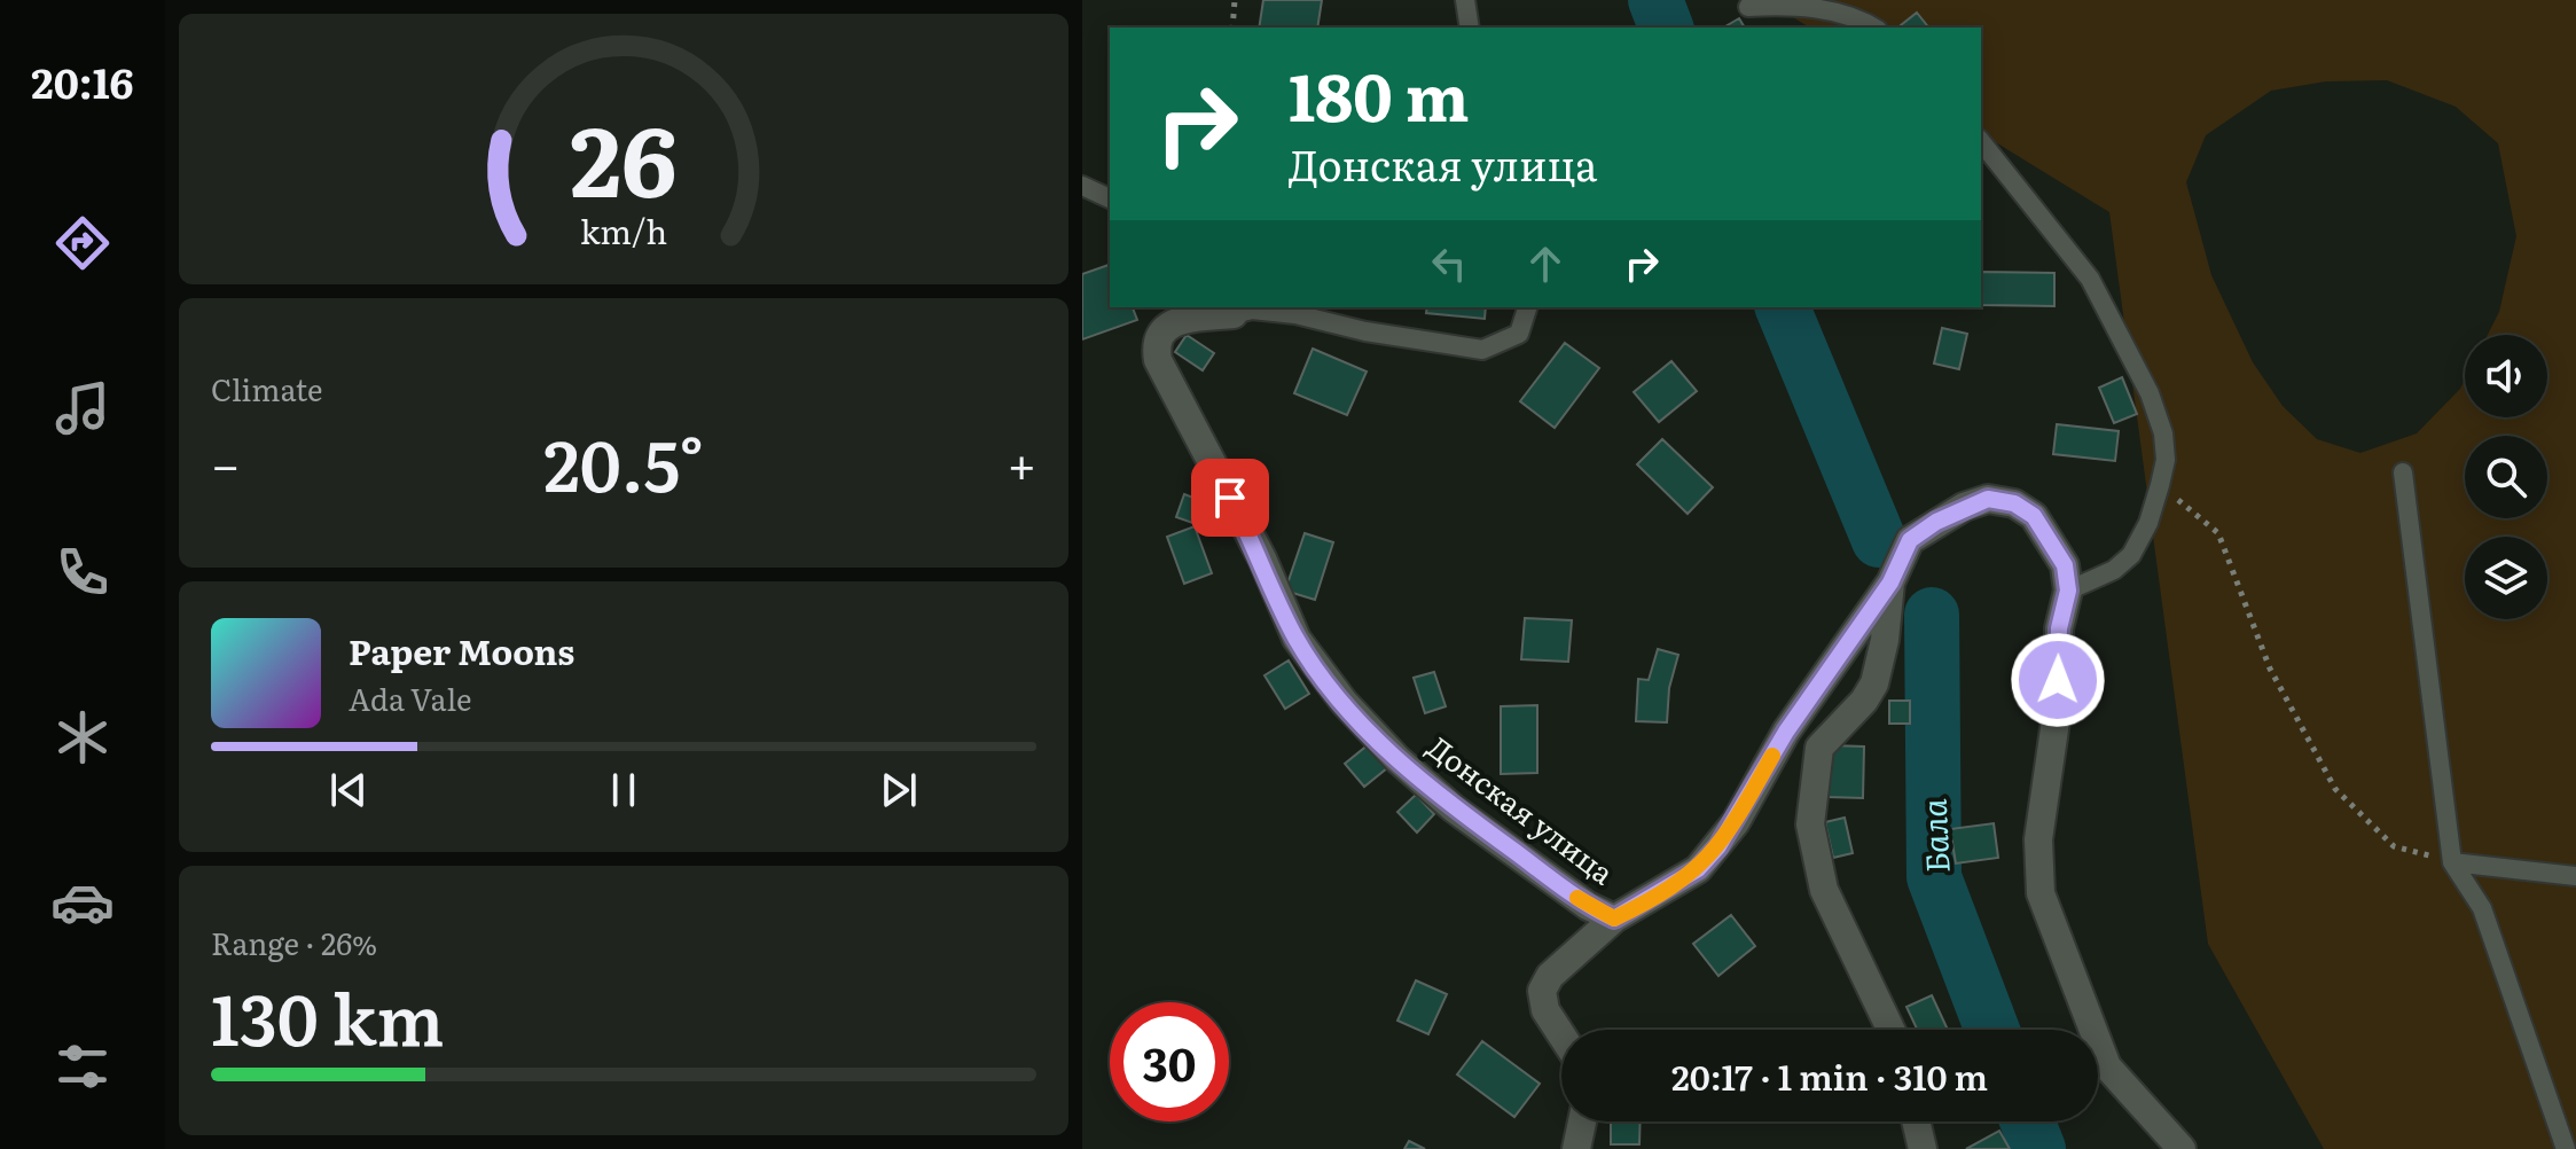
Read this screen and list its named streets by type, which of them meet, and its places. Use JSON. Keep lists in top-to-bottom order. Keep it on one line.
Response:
{"streets":{"street":["Донская улица"]},"water":["Бала"],"page":{"tabs":"20:16","turn":["180 m","Донская улица"],"tile":["Climate",["Range · 26%","130 km"]],"heat":["−","20.5°","+"],"song":["Paper Moons","Ada Vale"],"limit":"30","trip":"20:17 · 1 min · 310 m","gauge":["26","km/h"]}}
